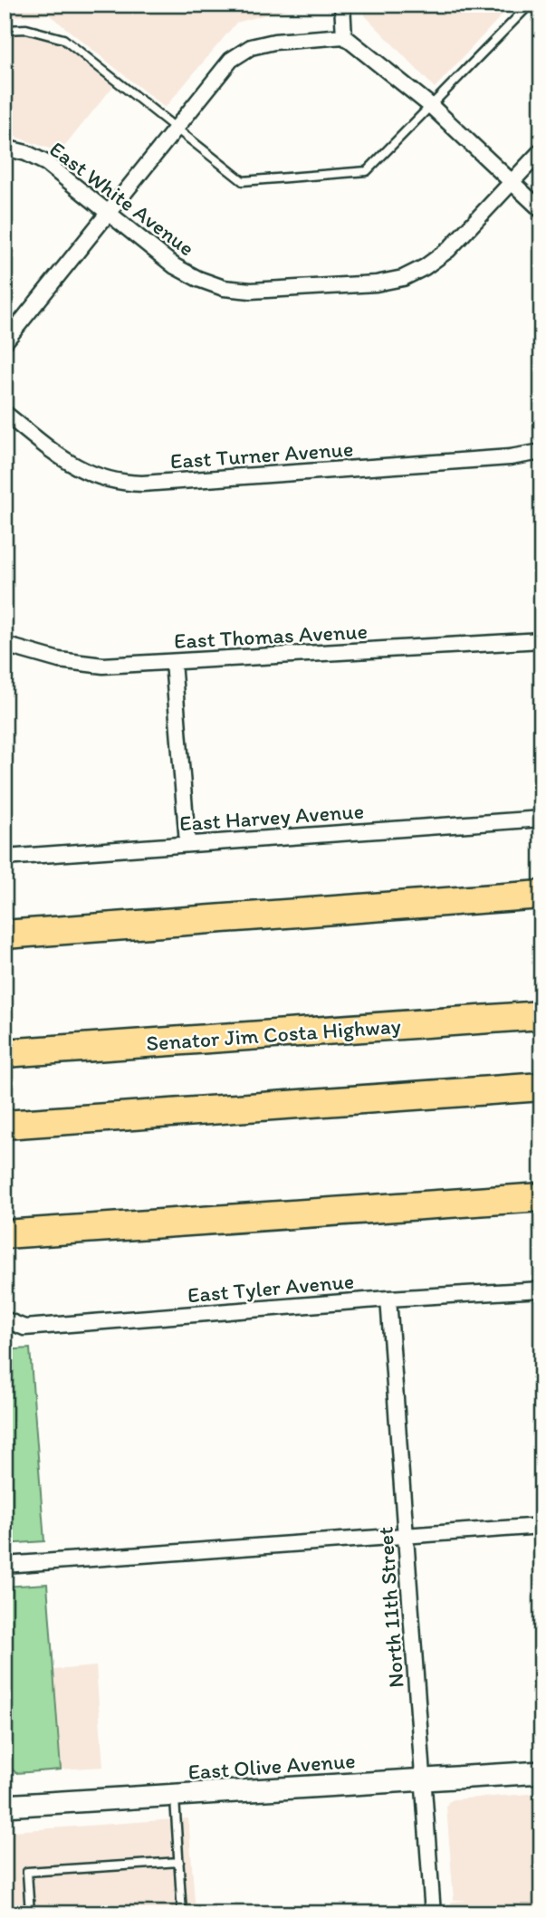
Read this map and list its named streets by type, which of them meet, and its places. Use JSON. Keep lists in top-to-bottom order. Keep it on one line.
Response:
{"streets":{"highway":["Senator Jim Costa Highway"],"main road":["East Olive Avenue"],"street":["East White Avenue","East Turner Avenue","East Thomas Avenue","East Harvey Avenue","East Tyler Avenue","North 11th Street"]},"crossings":[["East Tyler Avenue","North 11th Street"],["North 11th Street","East Olive Avenue"]]}
